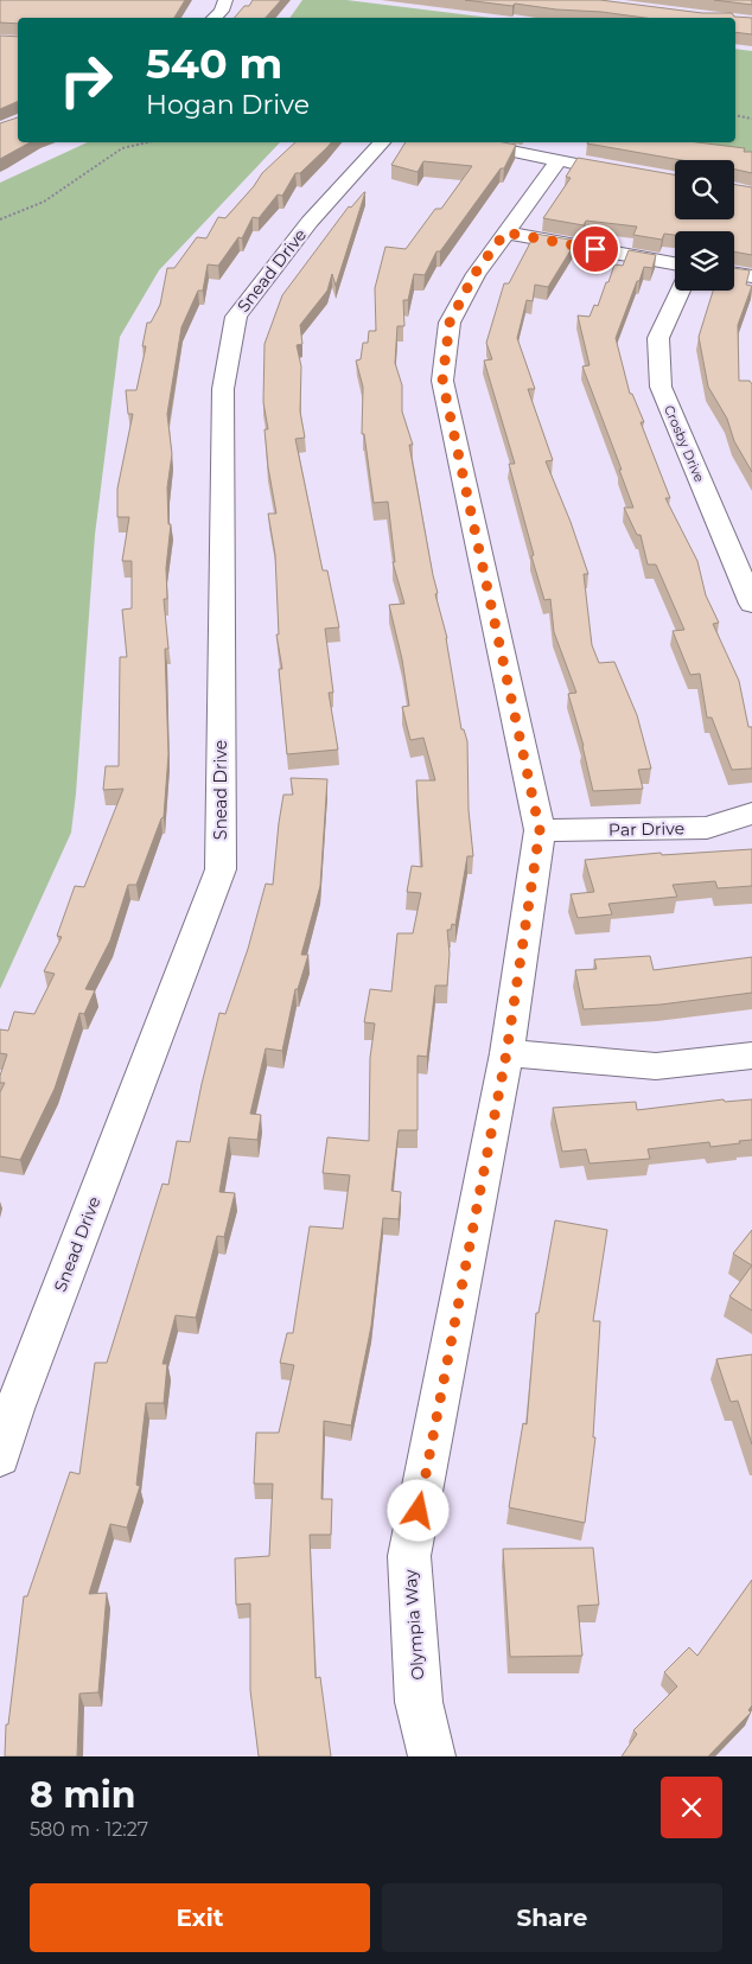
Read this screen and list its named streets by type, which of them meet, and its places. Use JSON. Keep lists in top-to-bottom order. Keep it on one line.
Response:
{"streets":{"street":["Snead Drive","Crosby Drive","Par Drive","Olympia Way"]},"crossings":[["Par Drive","Olympia Way"]],"page":{"turn":["540 m","Hogan Drive"],"heading":["8 min","580 m · 12:27"],"buttons":["Exit","Share"]}}
